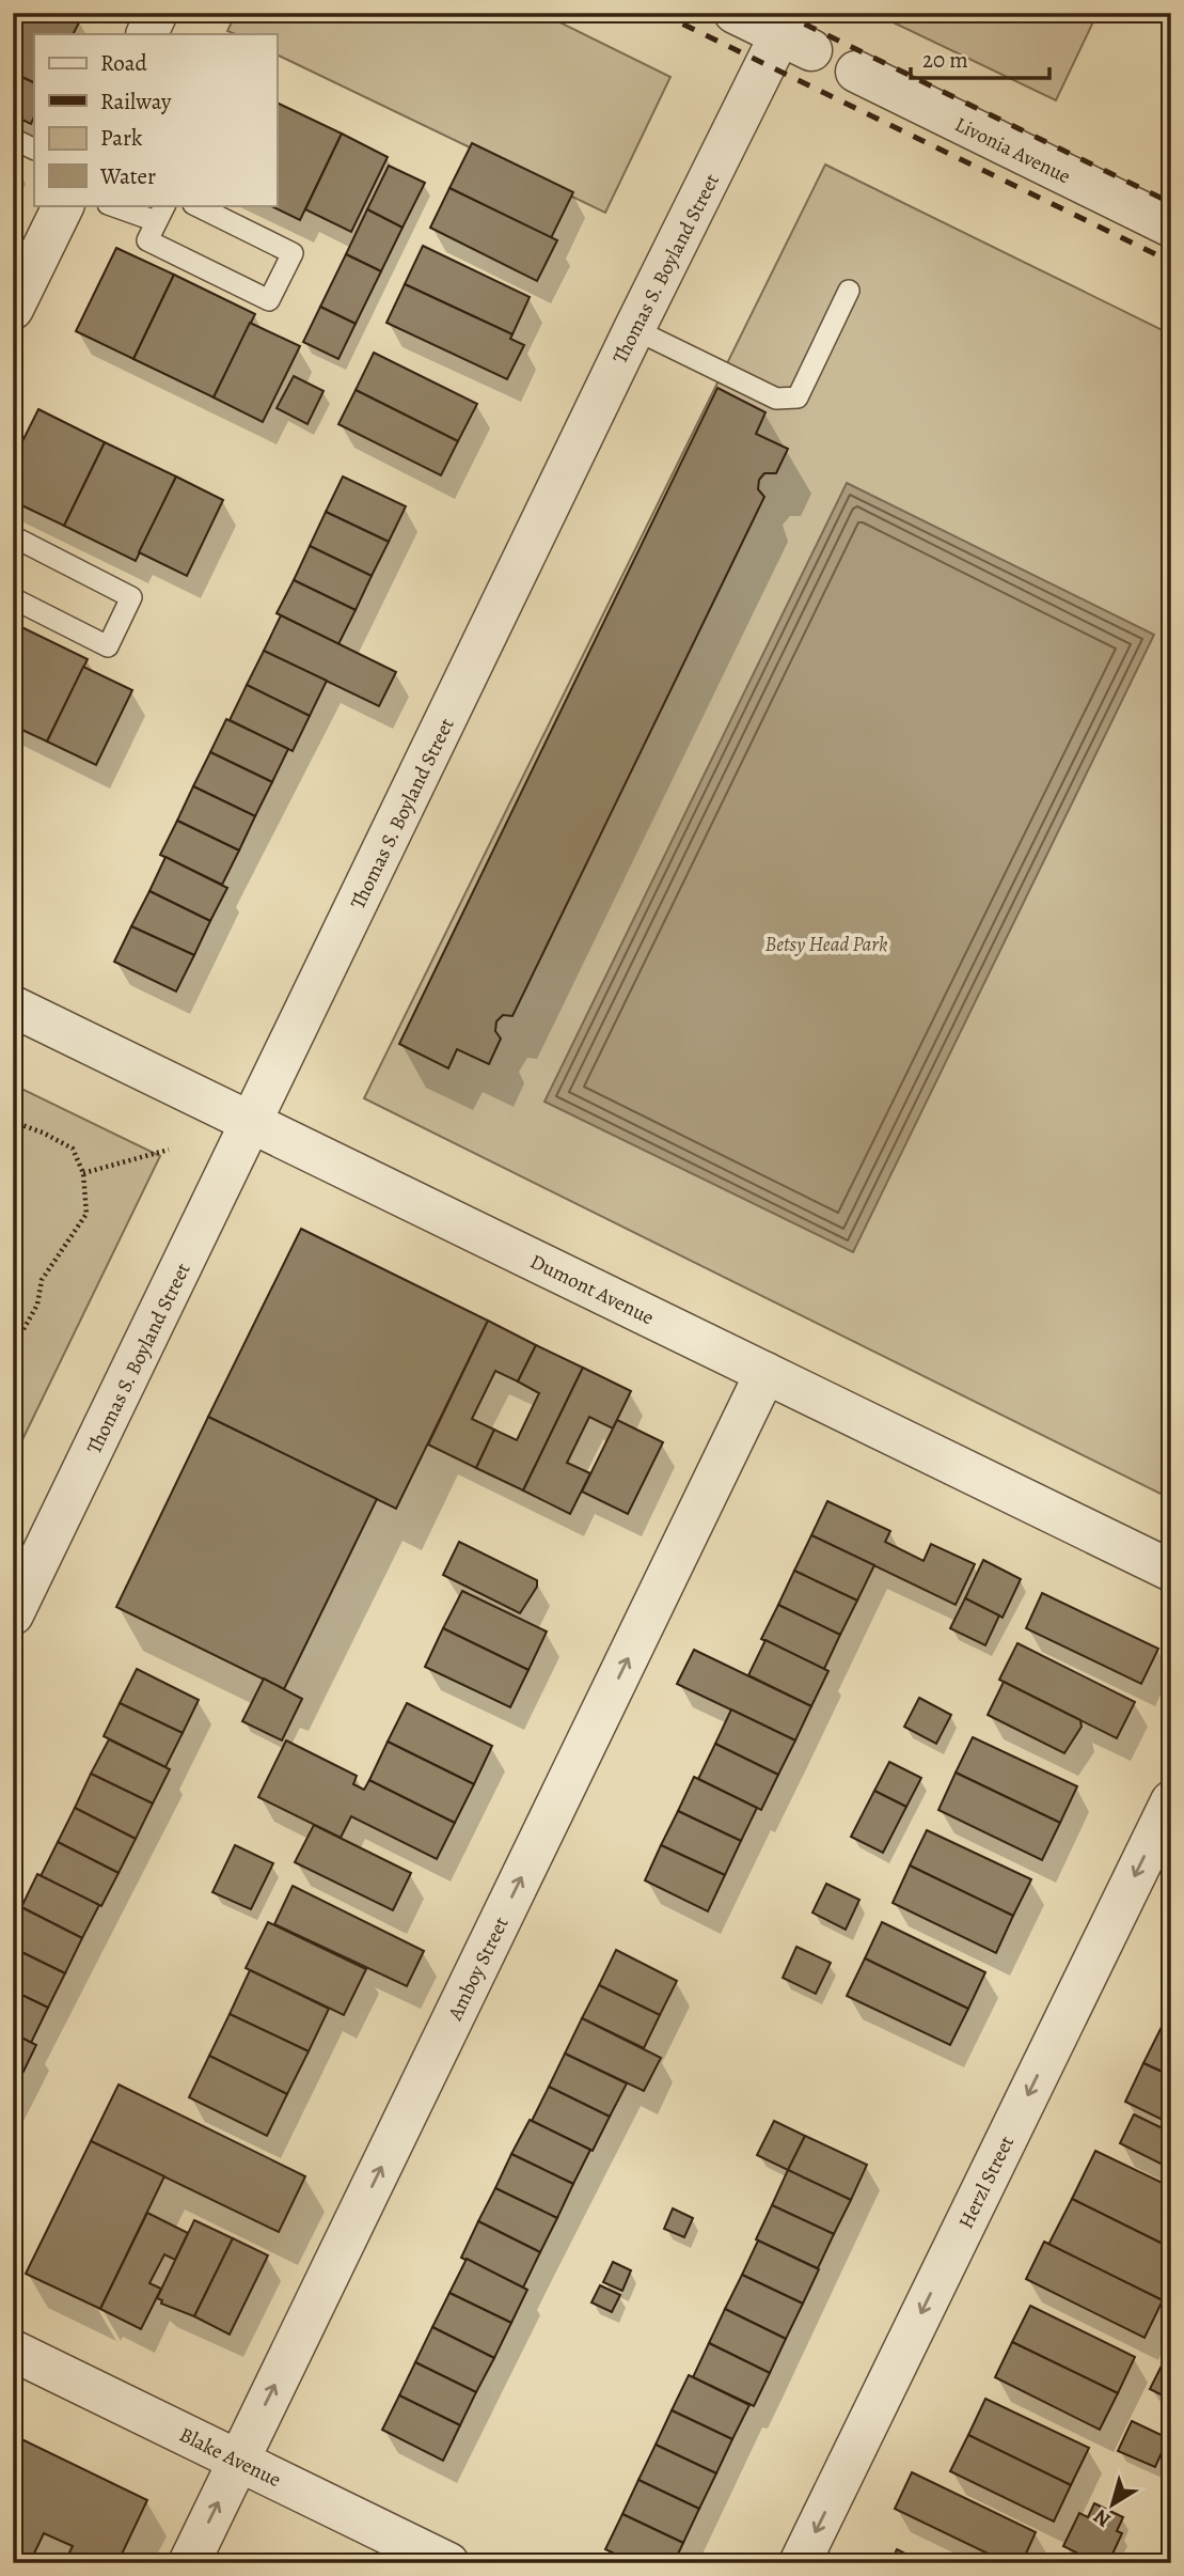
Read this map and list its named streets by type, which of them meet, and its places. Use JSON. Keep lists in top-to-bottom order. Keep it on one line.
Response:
{"streets":{"street":["Livonia Avenue","Thomas S. Boyland Street","Dumont Avenue","Amboy Street","Herzl Street","Blake Avenue"]},"crossings":[["Thomas S. Boyland Street","Dumont Avenue"],["Dumont Avenue","Amboy Street"],["Amboy Street","Blake Avenue"]],"one_way":["Amboy Street","Herzl Street"],"parks":["Betsy Head Park"],"legend":["Road","Railway","Park","Water"],"scale_bar":"20 m","north":"bottom left"}
